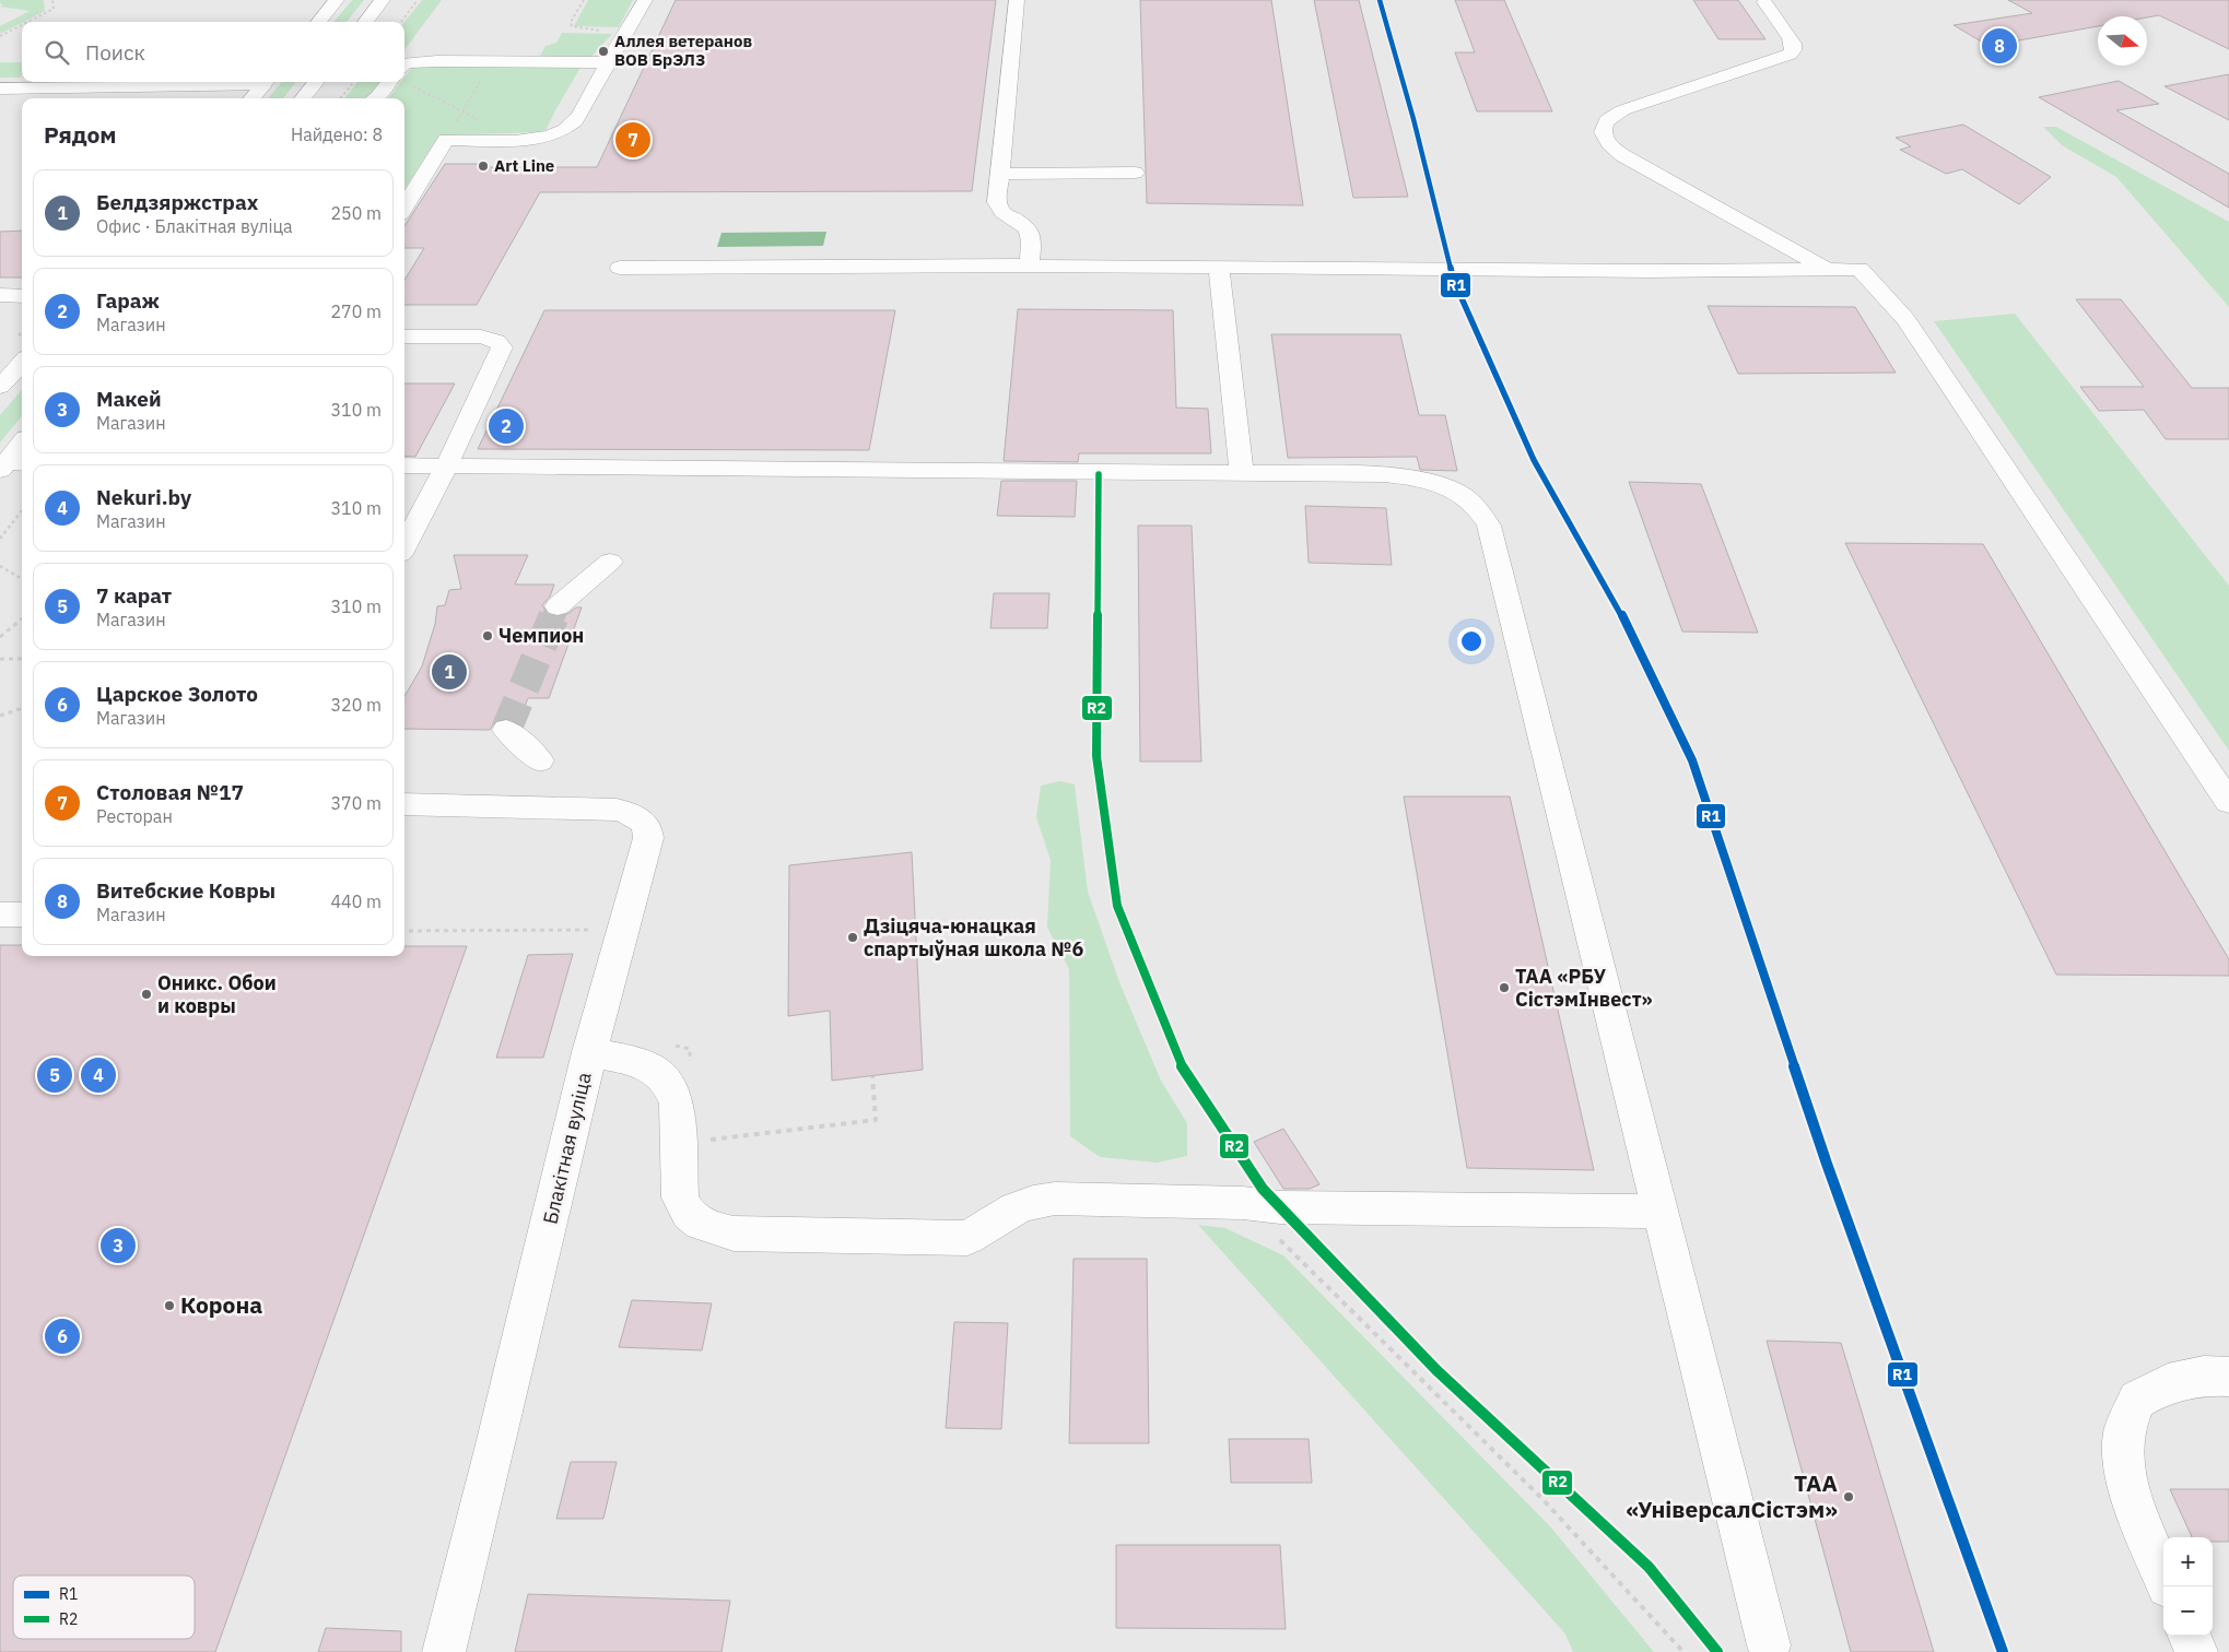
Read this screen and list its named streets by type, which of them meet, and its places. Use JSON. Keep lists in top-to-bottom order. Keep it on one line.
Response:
{"streets":{"street":["Блакітная вуліца"]},"places":["Аллея ветеранов ВОВ БрЭЛЗ","Art Line","Чемпион","Дзіцяча-юнацкая спартыўная школа №6","ТАА «РБУ СістэмІнвест»","Оникс. Обои и ковры","Корона","ТАА «УніверсалСістэм»"],"lines":["transit line R1","transit line R2"],"legend":["R1","R2"],"north":"right","page":{"search":"Поиск","pins":["8","7","2","1","4","5","3","6"],"heading":["Рядом","Найдено: 8"],"list":[{"mark":"1","name":"Белдзяржстрах","note":"Офис · Блакітная вуліца","value":"250 m"},{"mark":"2","name":"Гараж","note":"Магазин","value":"270 m"},{"mark":"3","name":"Макей","note":"Магазин","value":"310 m"},{"mark":"4","name":"Nekuri.by","note":"Магазин","value":"310 m"},{"mark":"5","name":"7 карат","note":"Магазин","value":"310 m"},{"mark":"6","name":"Царское Золото","note":"Магазин","value":"320 m"},{"mark":"7","name":"Столовая №17","note":"Ресторан","value":"370 m"},{"mark":"8","name":"Витебские Ковры","note":"Магазин","value":"440 m"}],"map_buttons":["+","−"]}}
